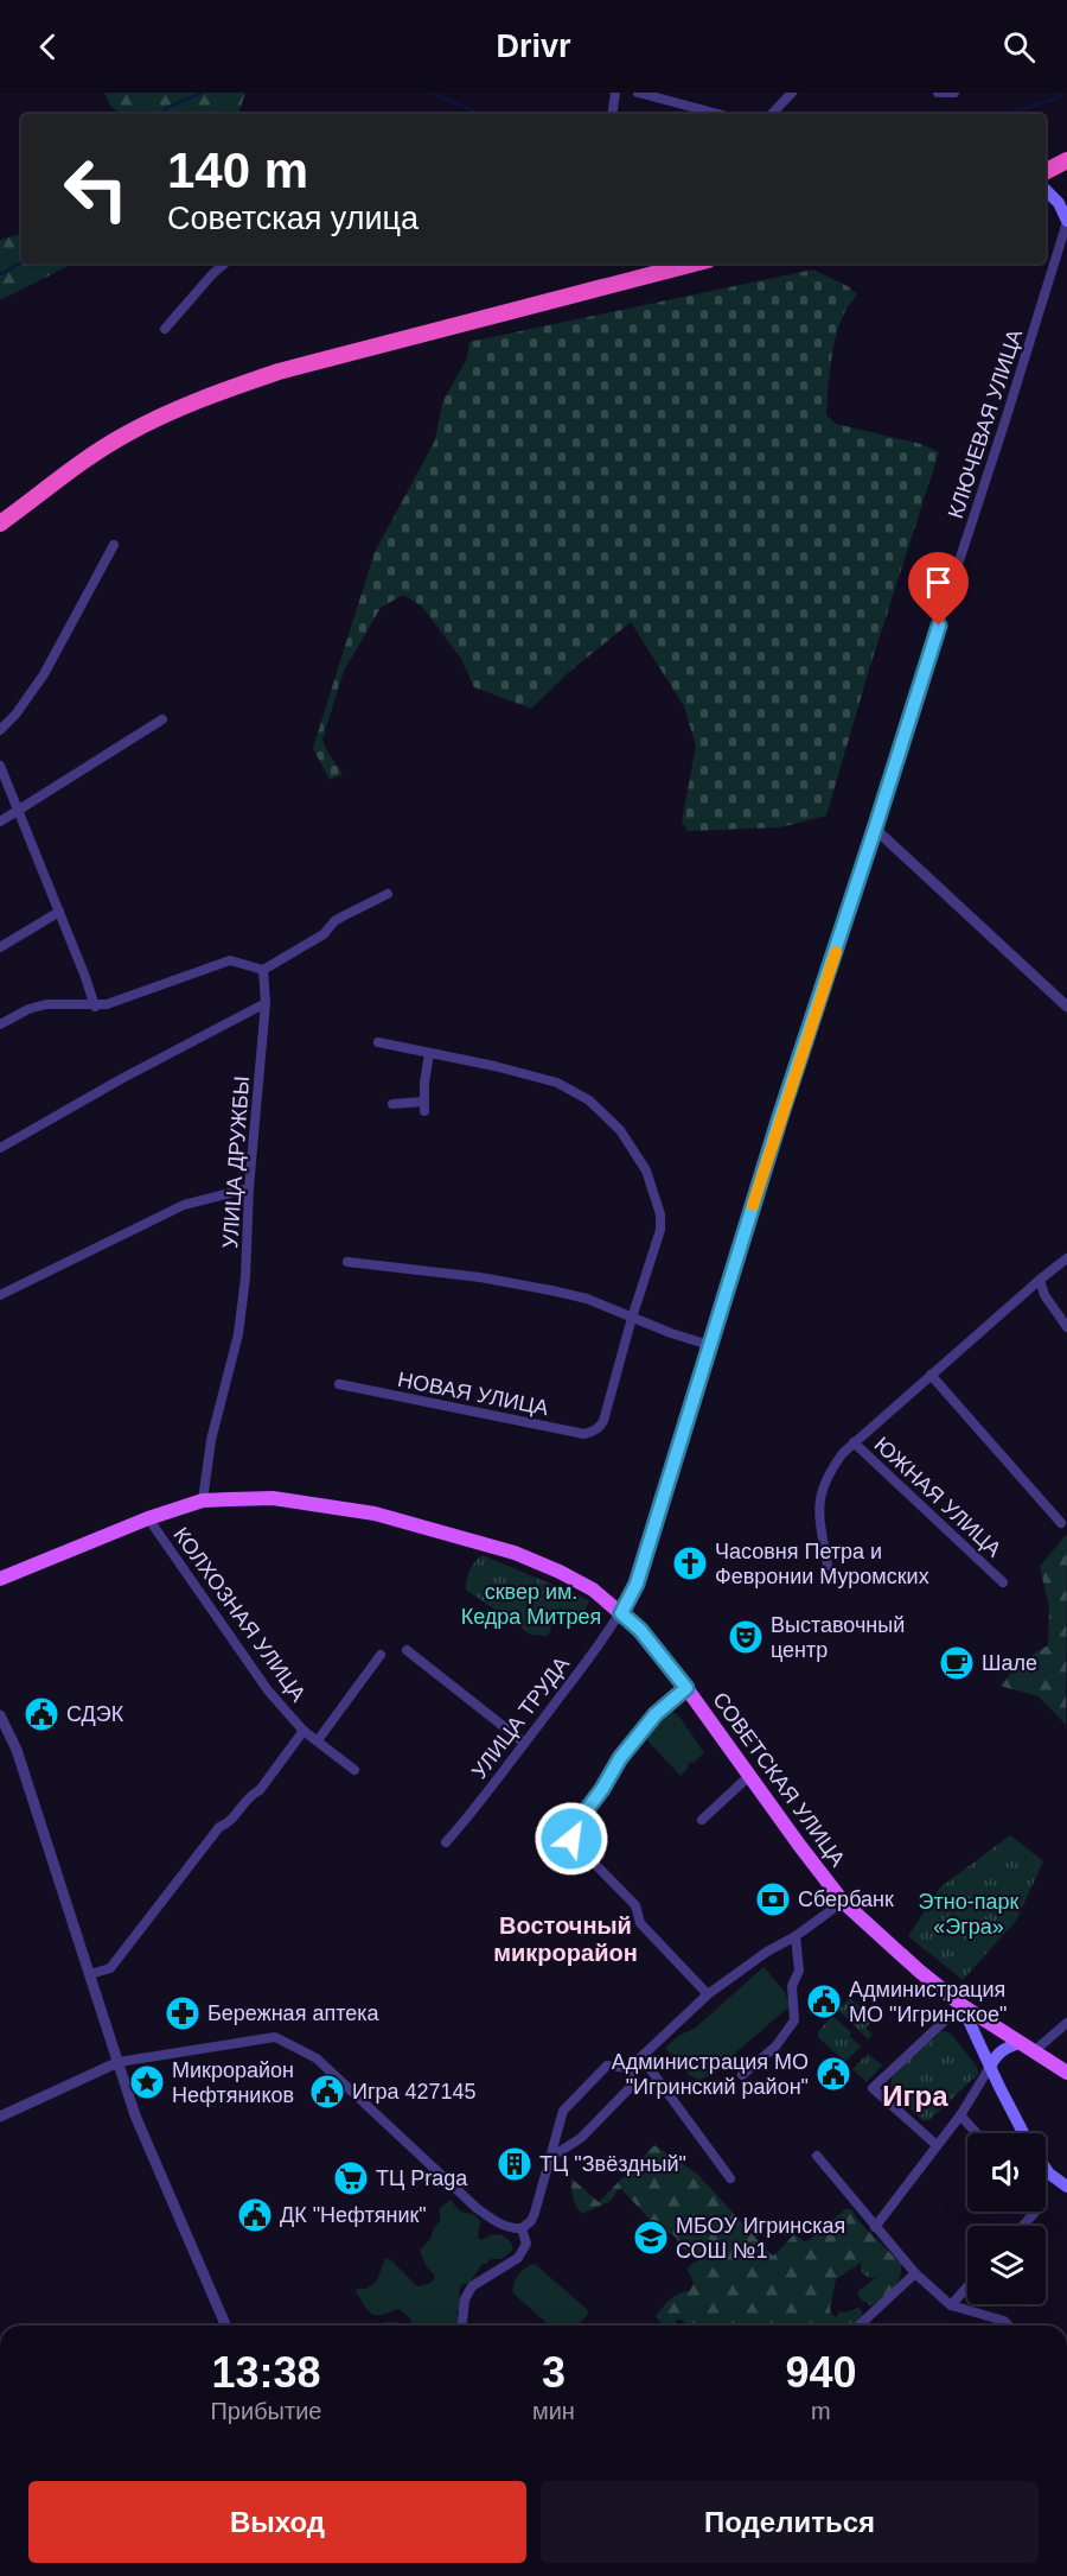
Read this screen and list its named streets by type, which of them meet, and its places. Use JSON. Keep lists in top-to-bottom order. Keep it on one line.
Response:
{"streets":{"main road":["СОВЕТСКАЯ УЛИЦА"],"street":["КЛЮЧЕВАЯ УЛИЦА","УЛИЦА ДРУЖБЫ","НОВАЯ УЛИЦА","ЮЖНАЯ УЛИЦА","КОЛХОЗНАЯ УЛИЦА","УЛИЦА ТРУДА"]},"crossings":[["КЛЮЧЕВАЯ УЛИЦА","УЛИЦА ТРУДА"],["КЛЮЧЕВАЯ УЛИЦА","СОВЕТСКАЯ УЛИЦА"],["УЛИЦА ДРУЖБЫ","СОВЕТСКАЯ УЛИЦА"],["КОЛХОЗНАЯ УЛИЦА","СОВЕТСКАЯ УЛИЦА"],["УЛИЦА ТРУДА","СОВЕТСКАЯ УЛИЦА"]],"districts":["Восточный микрорайон","Игра"],"parks":["сквер им. Кедра Митрея","Этно-парк «Эгра»"],"places":{"church":["Часовня Петра и Февронии Муромских"],"theatre":["Выставочный центр"],"cafe":["Шале"],"public building":["СДЭК","Администрация МО \"Игринское\"","Администрация МО \"Игринский район\"","Игра 427145","ДК \"Нефтяник\""],"bank":["Сбербанк"],"pharmacy":["Бережная аптека"],"place":["Микрорайон Нефтяников"],"building":["ТЦ \"Звёздный\""],"supermarket":["ТЦ Praga"],"school or university":["МБОУ Игринская СОШ №1"]},"page":{"header":"Drivr","turn":["140 m","Советская улица"],"eta":["13:38","Прибытие","3","мин","940","m"],"buttons":["Выход","Поделиться"]}}
